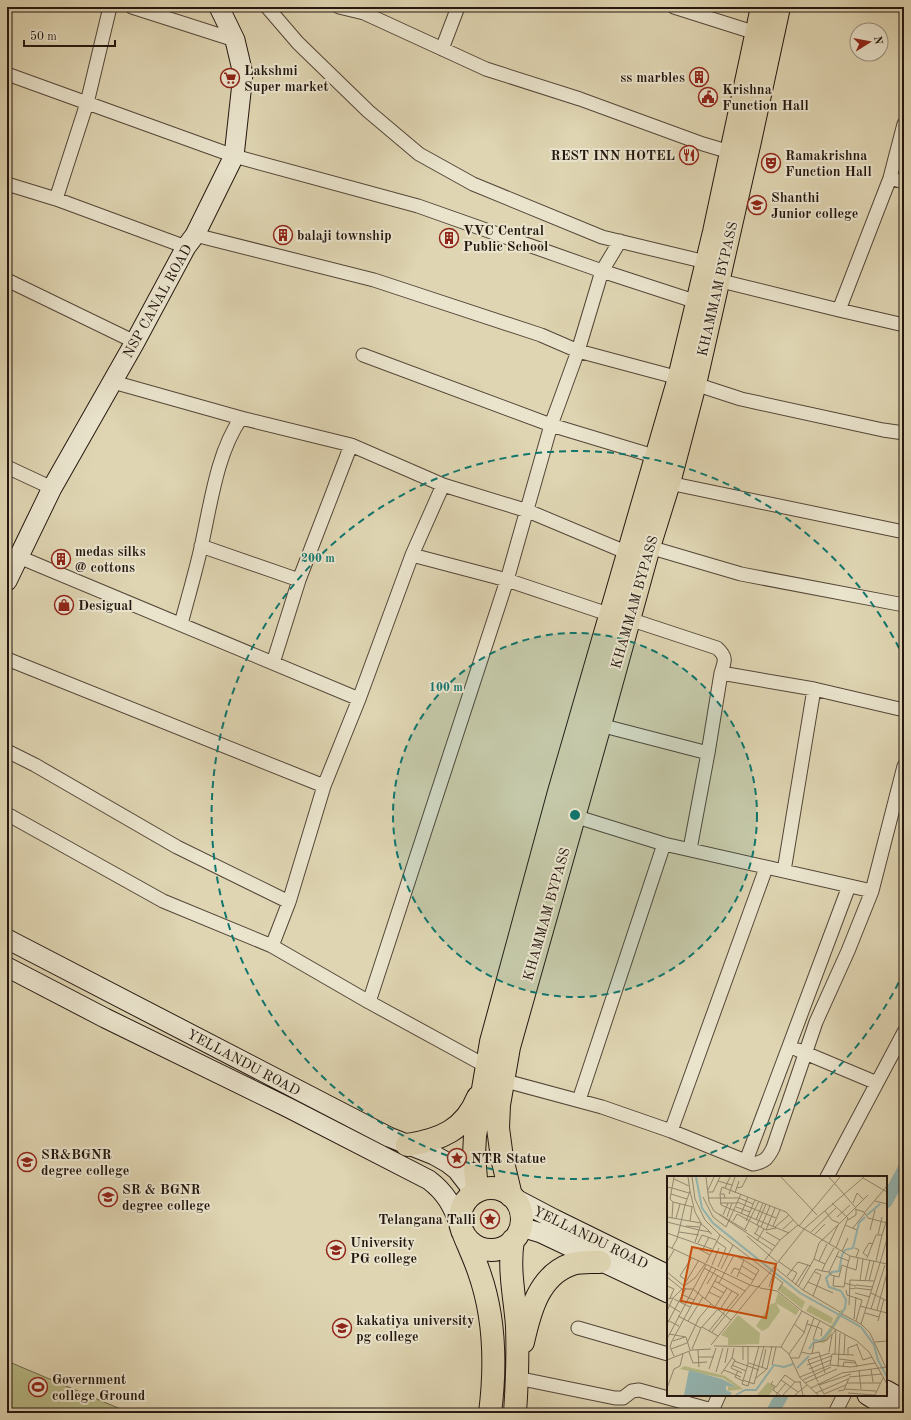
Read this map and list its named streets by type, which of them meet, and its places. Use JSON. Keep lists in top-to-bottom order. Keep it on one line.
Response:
{"streets":{"highway":["KHAMMAM BYPASS"],"main road":["NSP CANAL ROAD","YELLANDU ROAD"]},"crossings":[["KHAMMAM BYPASS","YELLANDU ROAD"]],"places":{"building":["ss marbles","balaji township","VVC Central Public School","medas silks @ cottons"],"supermarket":["Lakshmi Super market"],"public building":["Krishna Function Hall"],"restaurant":["REST INN HOTEL"],"theatre":["Ramakrishna Function Hall"],"school or university":["Shanthi Junior college","SR&BGNR degree college","SR & BGNR degree college","University PG college","kakatiya university pg college"],"shop":["Desigual"],"place":["NTR Statue","Telangana Talli"],"sports":["Government college Ground"]},"scale_bar":"50 m","north":"right","rings":["200 m","100 m"]}
